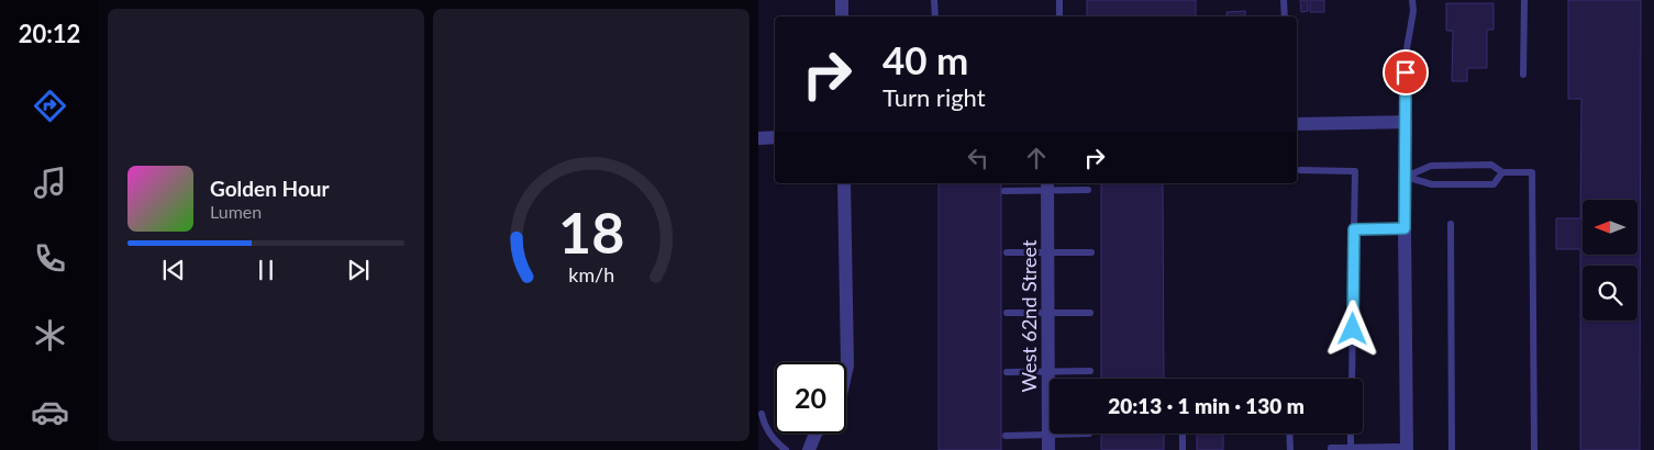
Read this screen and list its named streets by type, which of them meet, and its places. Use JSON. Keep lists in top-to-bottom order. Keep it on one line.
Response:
{"streets":{"street":["West 62nd Street"]},"north":"left","page":{"tabs":"20:12","turn":["40 m","Turn right"],"song":["Golden Hour","Lumen"],"limit":"20","trip":"20:13 · 1 min · 130 m","gauge":["18","km/h"]}}
